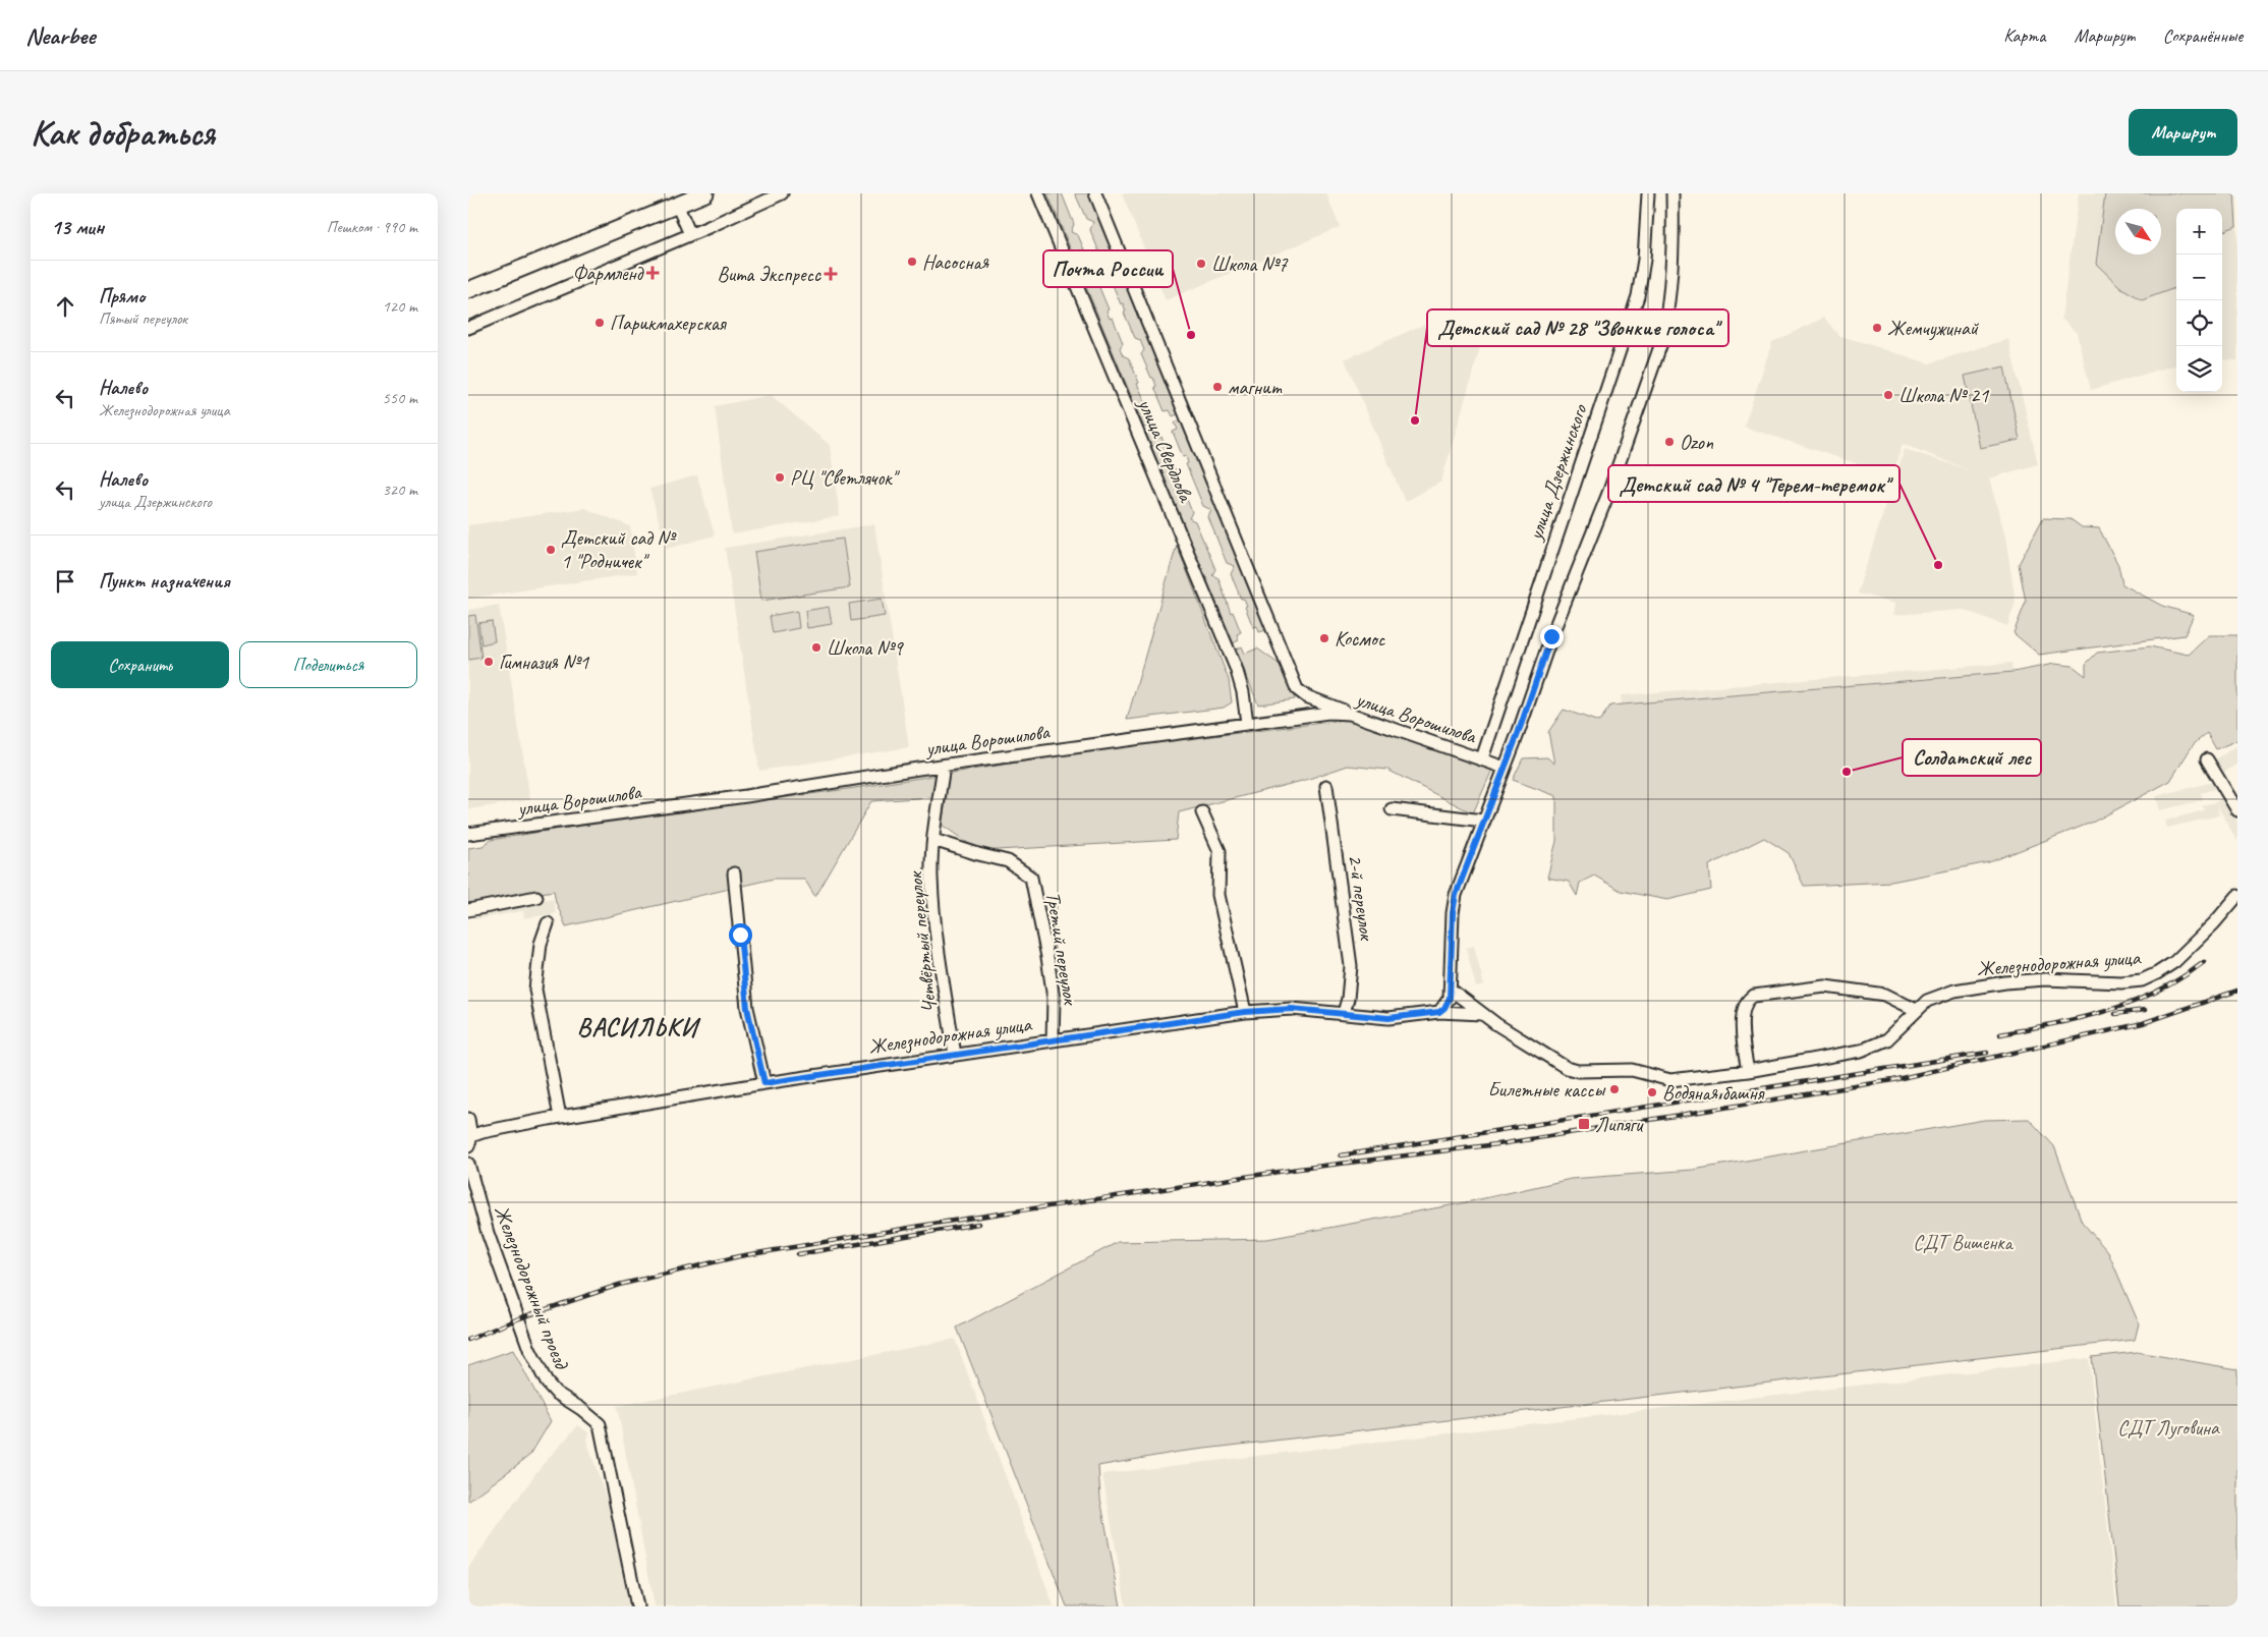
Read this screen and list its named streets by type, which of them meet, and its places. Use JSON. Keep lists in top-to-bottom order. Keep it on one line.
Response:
{"streets":{"street":["улица Свердлова","улица Дзержинского","улица Ворошилова","2-й переулок","Четвёртый переулок","Третий переулок","Железнодорожная улица","Железнодорожный проезд"]},"crossings":[["улица Свердлова","улица Ворошилова"],["улица Дзержинского","улица Ворошилова"],["улица Ворошилова","Четвёртый переулок"],["2-й переулок","Железнодорожная улица"],["Четвёртый переулок","Третий переулок"],["Четвёртый переулок","Железнодорожная улица"],["Третий переулок","Железнодорожная улица"]],"districts":["ВАСИЛЬКИ"],"parks":["СДТ Вишенка","СДТ Луговина"],"places":{"other":["Насосная","Школа №7","Парикмахерская","Жемчужинай","Почта России","магнит","Школа № 21","Детский сад № 28 \"Звонкие голоса\"","Ozon","РЦ \"Светлячок\"","Детский сад № 1 \"Родничек\"","Детский сад № 4 \"Терем-теремок\"","Космос","Школа №9","Гимназия №1","Солдатский лес","Билетные кассы","Водяная башня"],"health":["Фармленд","Вита Экспресс"],"transit":["Липяги"]},"north":"bottom right","page":{"header":"Nearbee","nav":["Карта","Маршрут","Сохранённые"],"buttons":["Маршрут",["Сохранить","Поделиться"]],"title":"Как добраться","heading":["13 мин","Пешком · 990 m"],"map_buttons":["+","−"],"list":[["Прямо","Пятый переулок","120 m"],["Налево","Железнодорожная улица","550 m"],["Налево","улица Дзержинского","320 m"],"Пункт назначения"]}}
